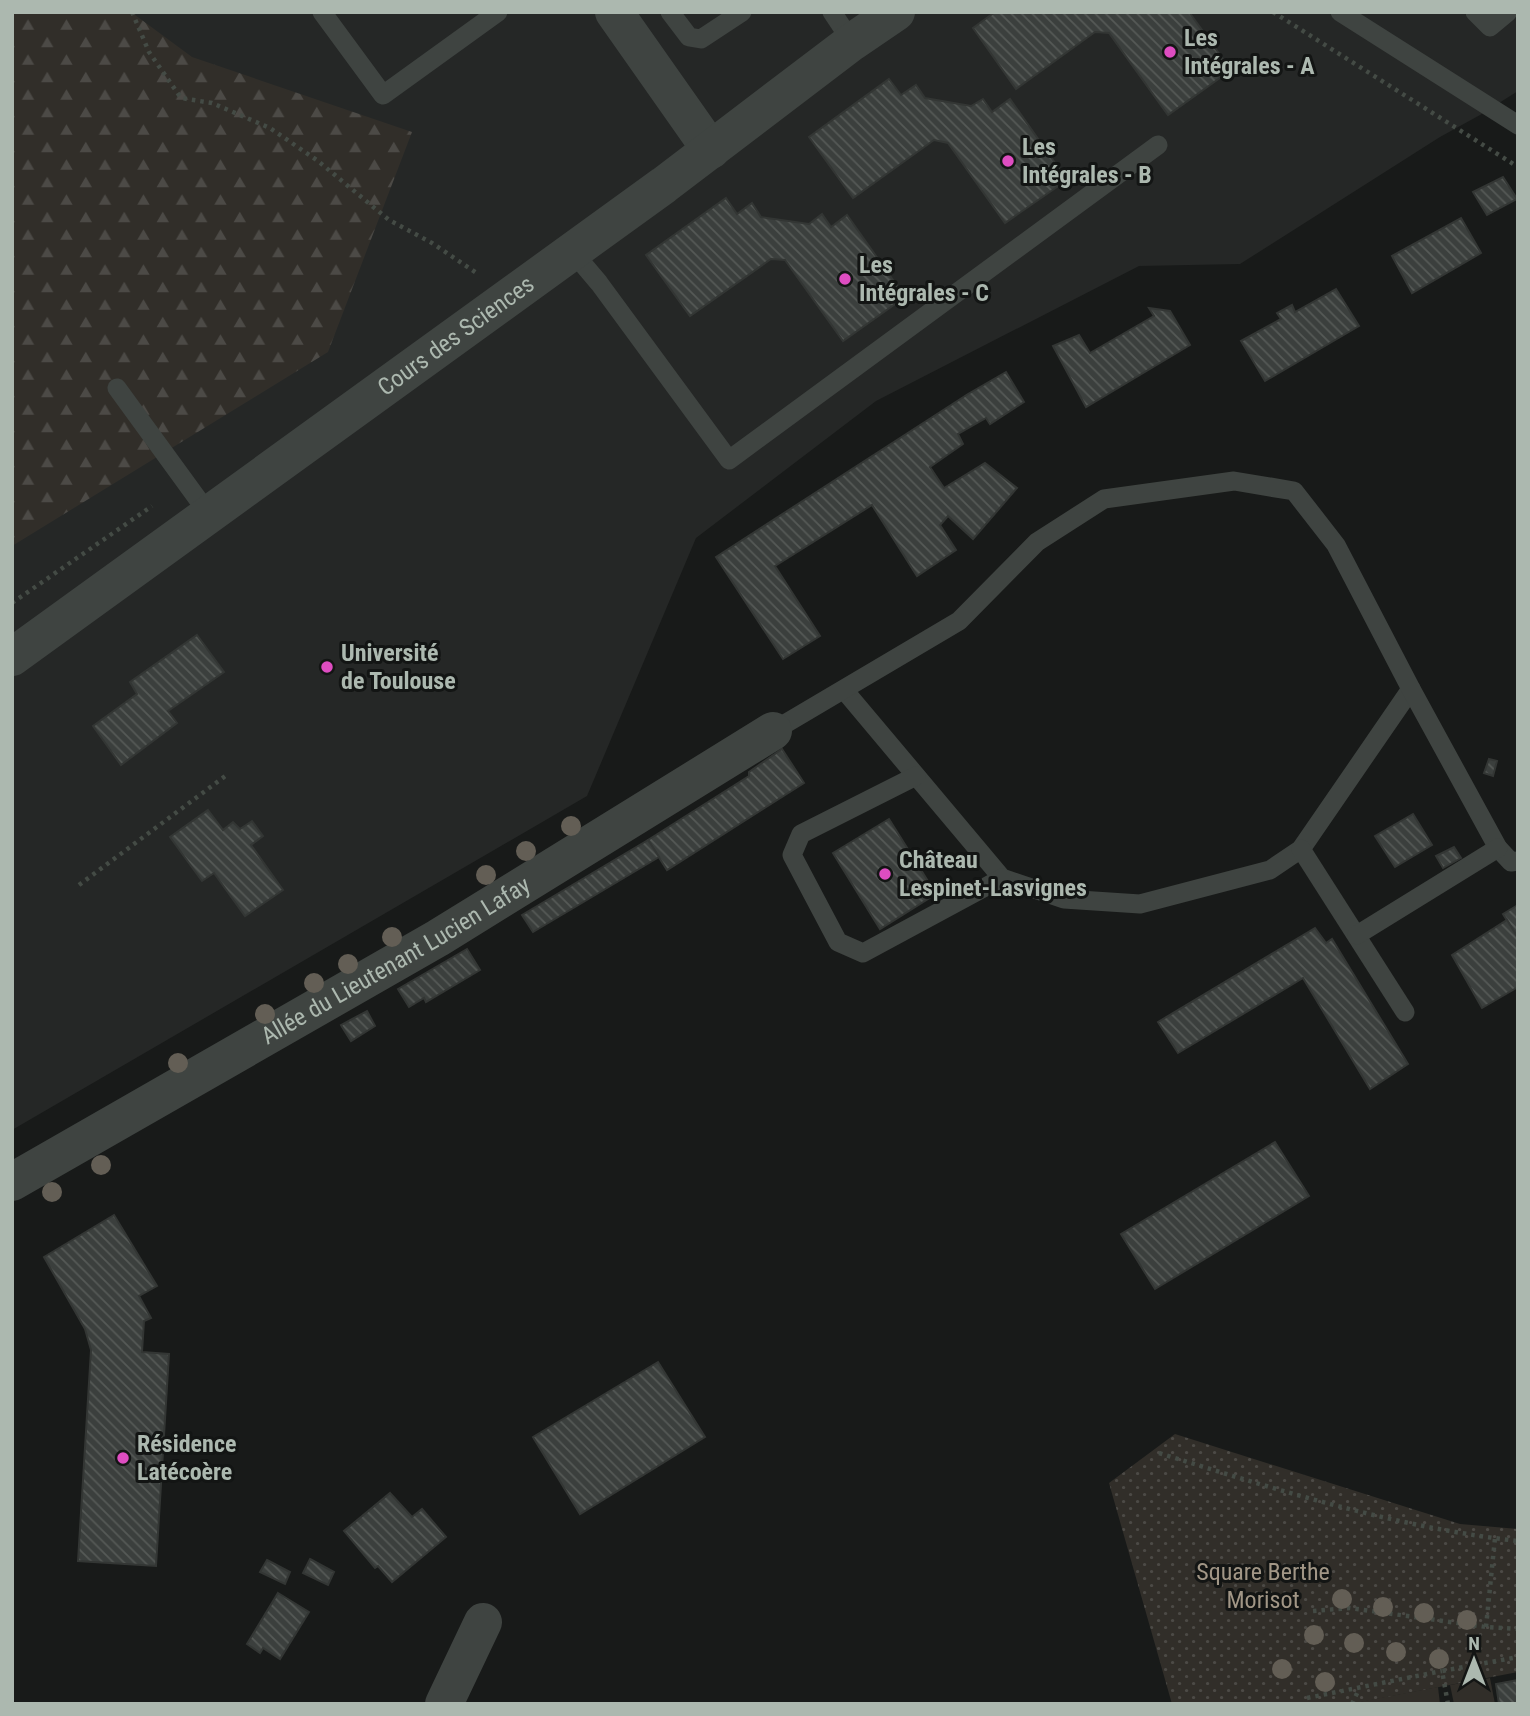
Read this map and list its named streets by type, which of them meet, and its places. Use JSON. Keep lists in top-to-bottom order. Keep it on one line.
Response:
{"streets":{"street":["Cours des Sciences","Allée du Lieutenant Lucien Lafay"]},"parks":["Square Berthe Morisot"],"places":["Les Intégrales - A","Les Intégrales - B","Les Intégrales - C","Université de Toulouse","Château Lespinet-Lasvignes","Résidence Latécoère"],"north":"top"}
